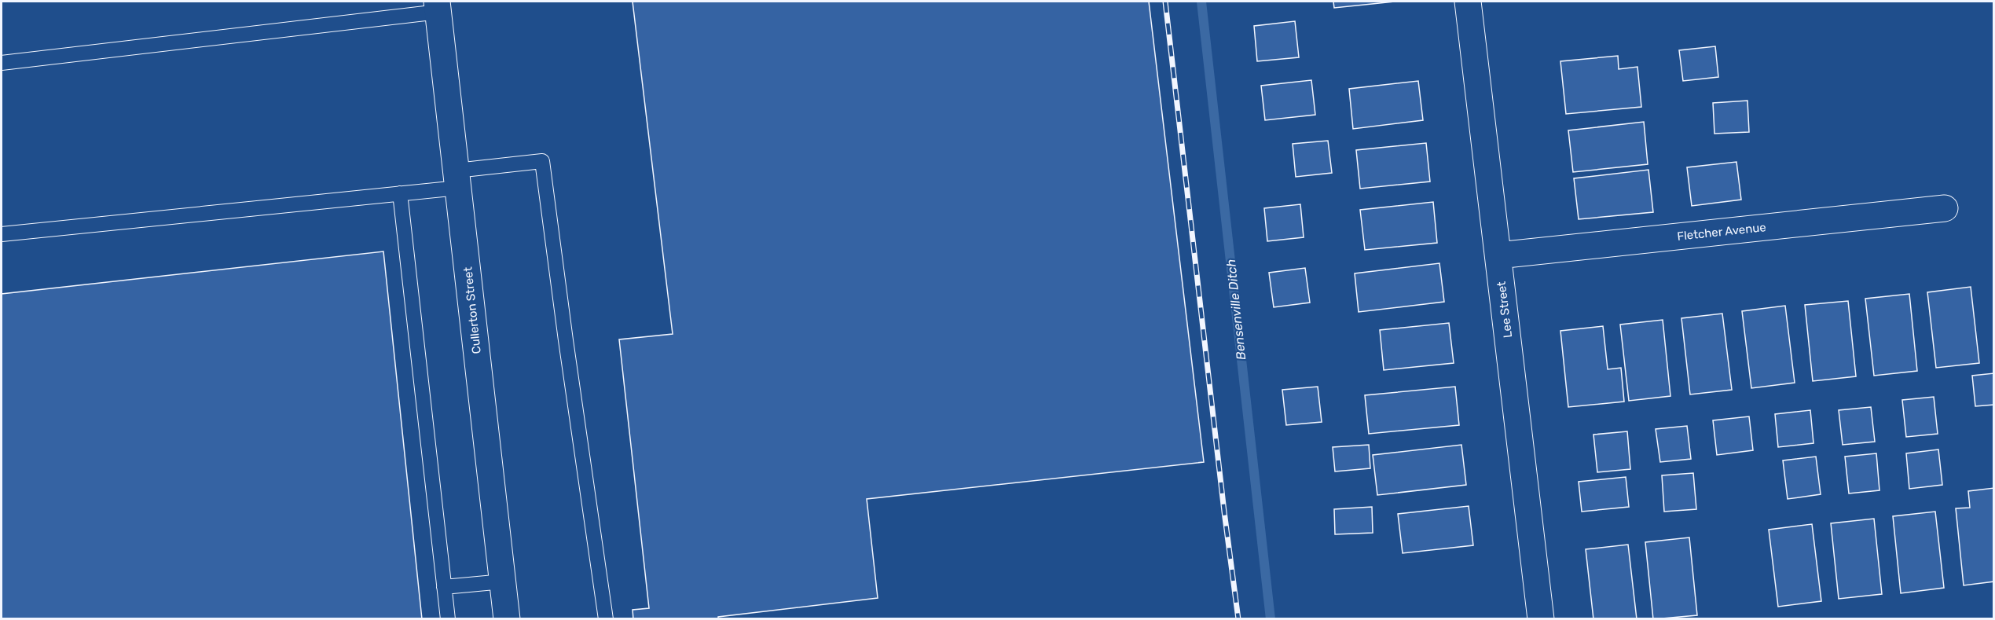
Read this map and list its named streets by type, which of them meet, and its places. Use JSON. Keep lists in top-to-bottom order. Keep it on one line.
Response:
{"streets":{"street":["Fletcher Avenue","Lee Street","Cullerton Street"]},"crossings":[["Fletcher Avenue","Lee Street"]],"water":["Bensenville Ditch"]}
